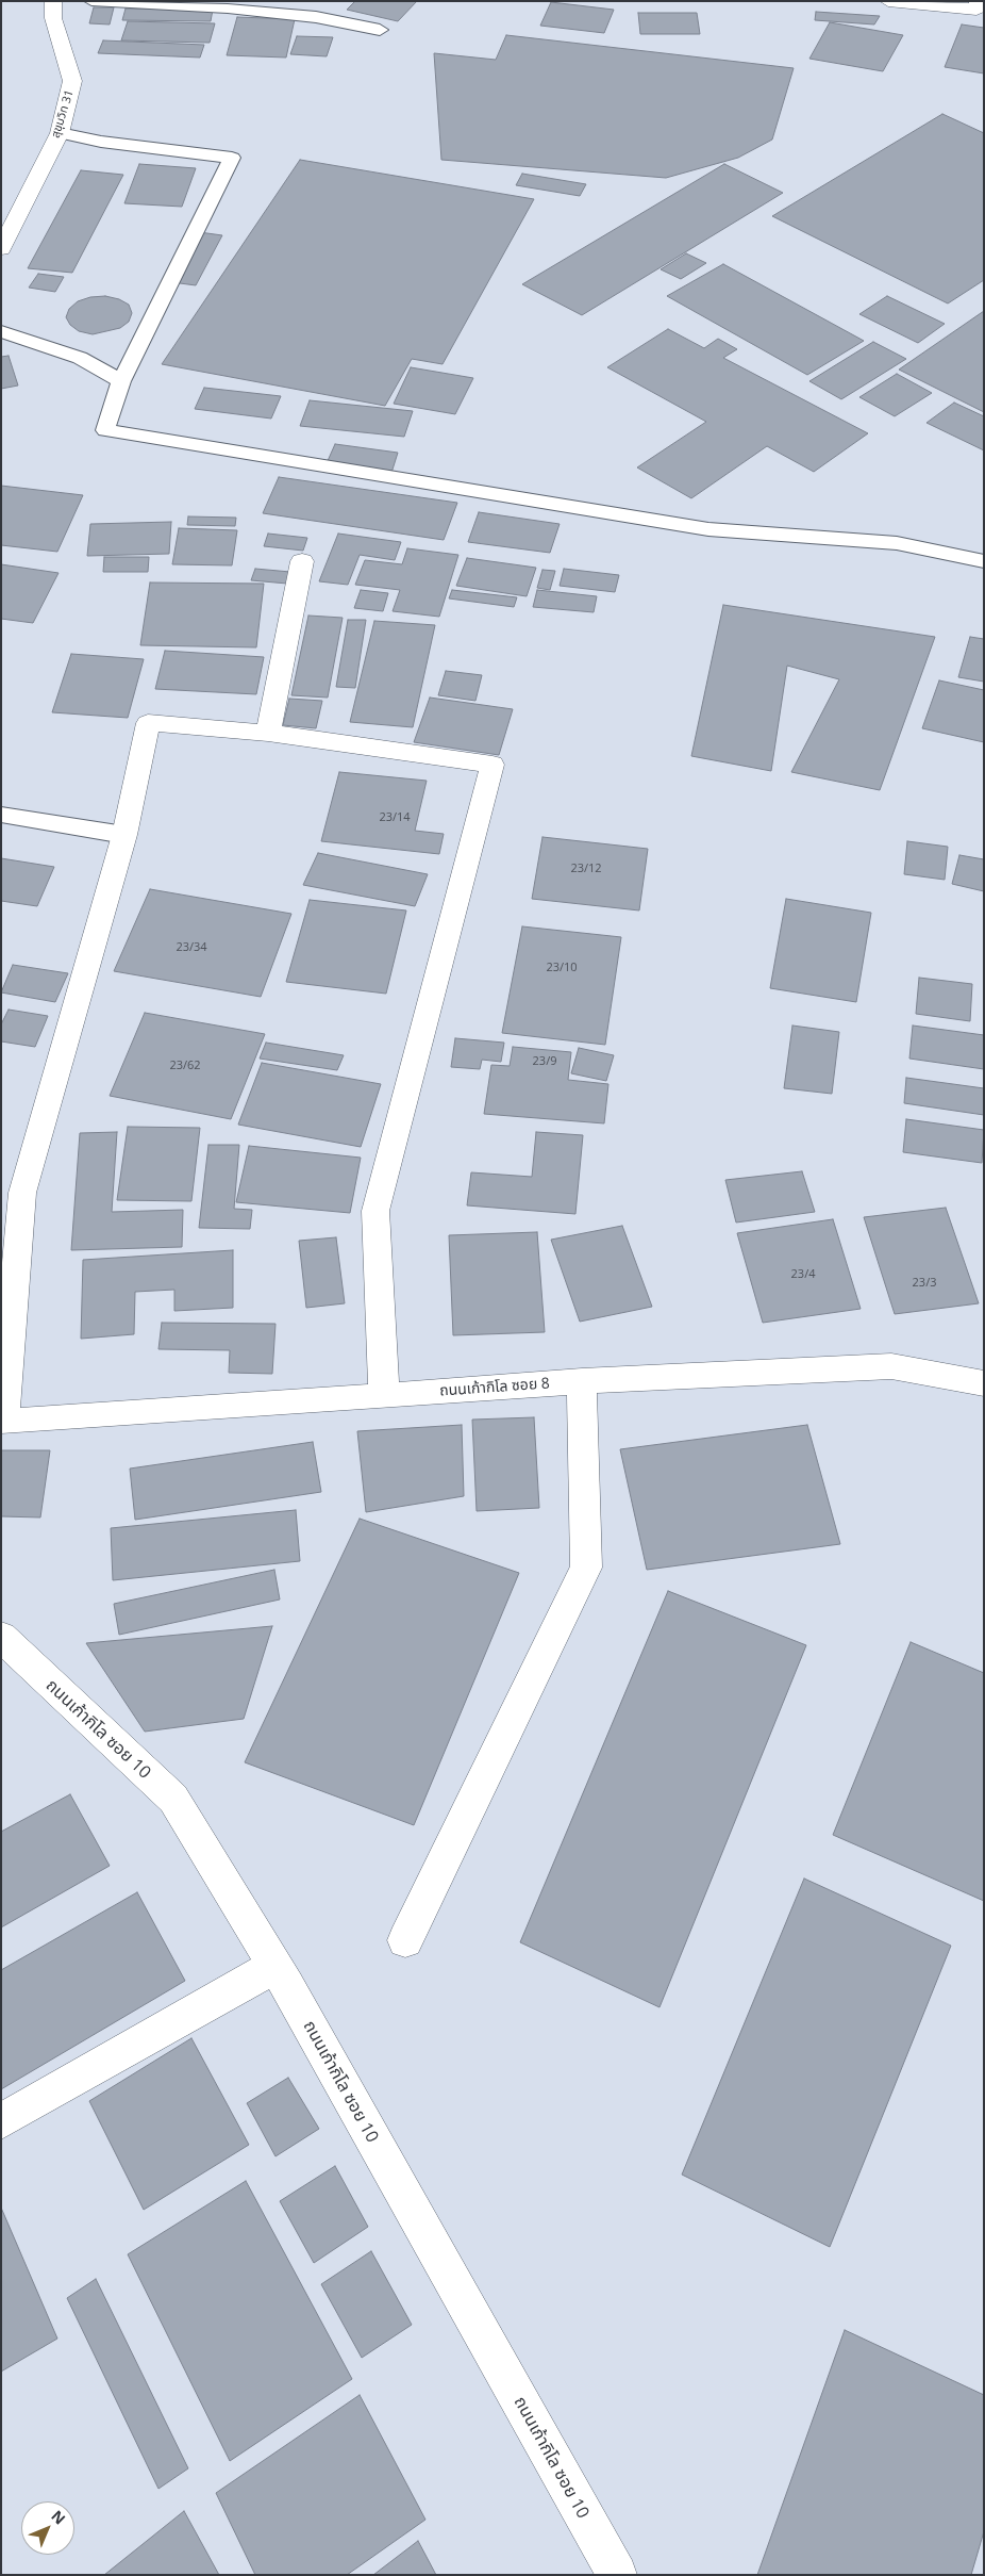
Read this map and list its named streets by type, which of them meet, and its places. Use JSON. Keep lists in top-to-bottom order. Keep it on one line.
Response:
{"streets":{"street":["สุขุมวิท 31","ถนนเก้ากิโล ซอย 8","ถนนเก้ากิโล ซอย 10"]},"house_numbers":["23/14","23/12","23/34","23/10","23/9","23/62","23/4","23/3"],"north":"top right"}
